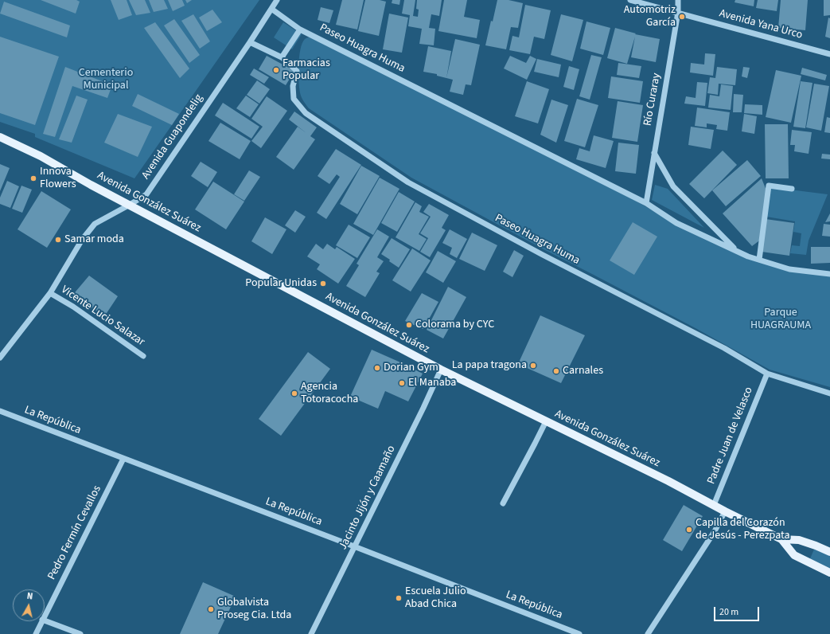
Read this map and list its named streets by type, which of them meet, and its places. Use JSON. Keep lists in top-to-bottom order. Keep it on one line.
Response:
{"streets":{"main road":["Avenida González Suárez"],"street":["Avenida Yana Urco","Paseo Huagra Huma","Río Curaray","Avenida Guapondelig","Vicente Lucio Salazar","La República","Padre Juan de Velasco","Jacinto Jijón y Caamaño","Pedro Fermín Cevallos"]},"crossings":[["Avenida Yana Urco","Río Curaray"],["Paseo Huagra Huma","Río Curaray"],["Paseo Huagra Huma","Avenida Guapondelig"],["Paseo Huagra Huma","Padre Juan de Velasco"],["Avenida Guapondelig","Avenida González Suárez"],["Avenida Guapondelig","Vicente Lucio Salazar"],["Avenida González Suárez","Padre Juan de Velasco"],["Avenida González Suárez","Jacinto Jijón y Caamaño"],["La República","Jacinto Jijón y Caamaño"],["La República","Pedro Fermín Cevallos"]],"parks":["Cementerio Municipal","Parque HUAGRAUMA"],"places":["Automotriz García","Farmacias Popular","Innova Flowers","Samar moda","Popular Unidas","Colorama by CYC","La papa tragona","Dorian Gym","Carnales","El Manaba","Agencia Totoracocha","Capilla del Corazón de Jesús - Perezpata","Escuela Julio Abad Chica","Globalvista Proseg Cia. Ltda"],"scale_bar":"20 m","north":"top"}
